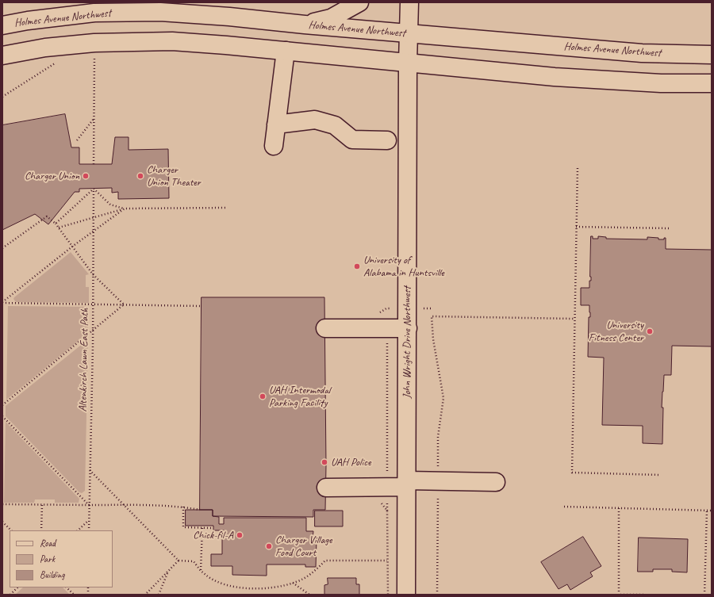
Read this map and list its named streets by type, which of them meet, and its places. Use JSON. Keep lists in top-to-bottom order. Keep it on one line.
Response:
{"streets":{"main road":["Holmes Avenue Northwest","John Wright Drive Northwest"],"path":["Altenkirch Lawn East Path"]},"crossings":[["Holmes Avenue Northwest","John Wright Drive Northwest"]],"places":["Charger Union","Charger Union Theater","University of Alabama in Huntsville","University Fitness Center","UAH Intermodal Parking Facility","UAH Police","Chick-fil-A","Charger Village Food Court"],"legend":["Road","Park","Building"]}
